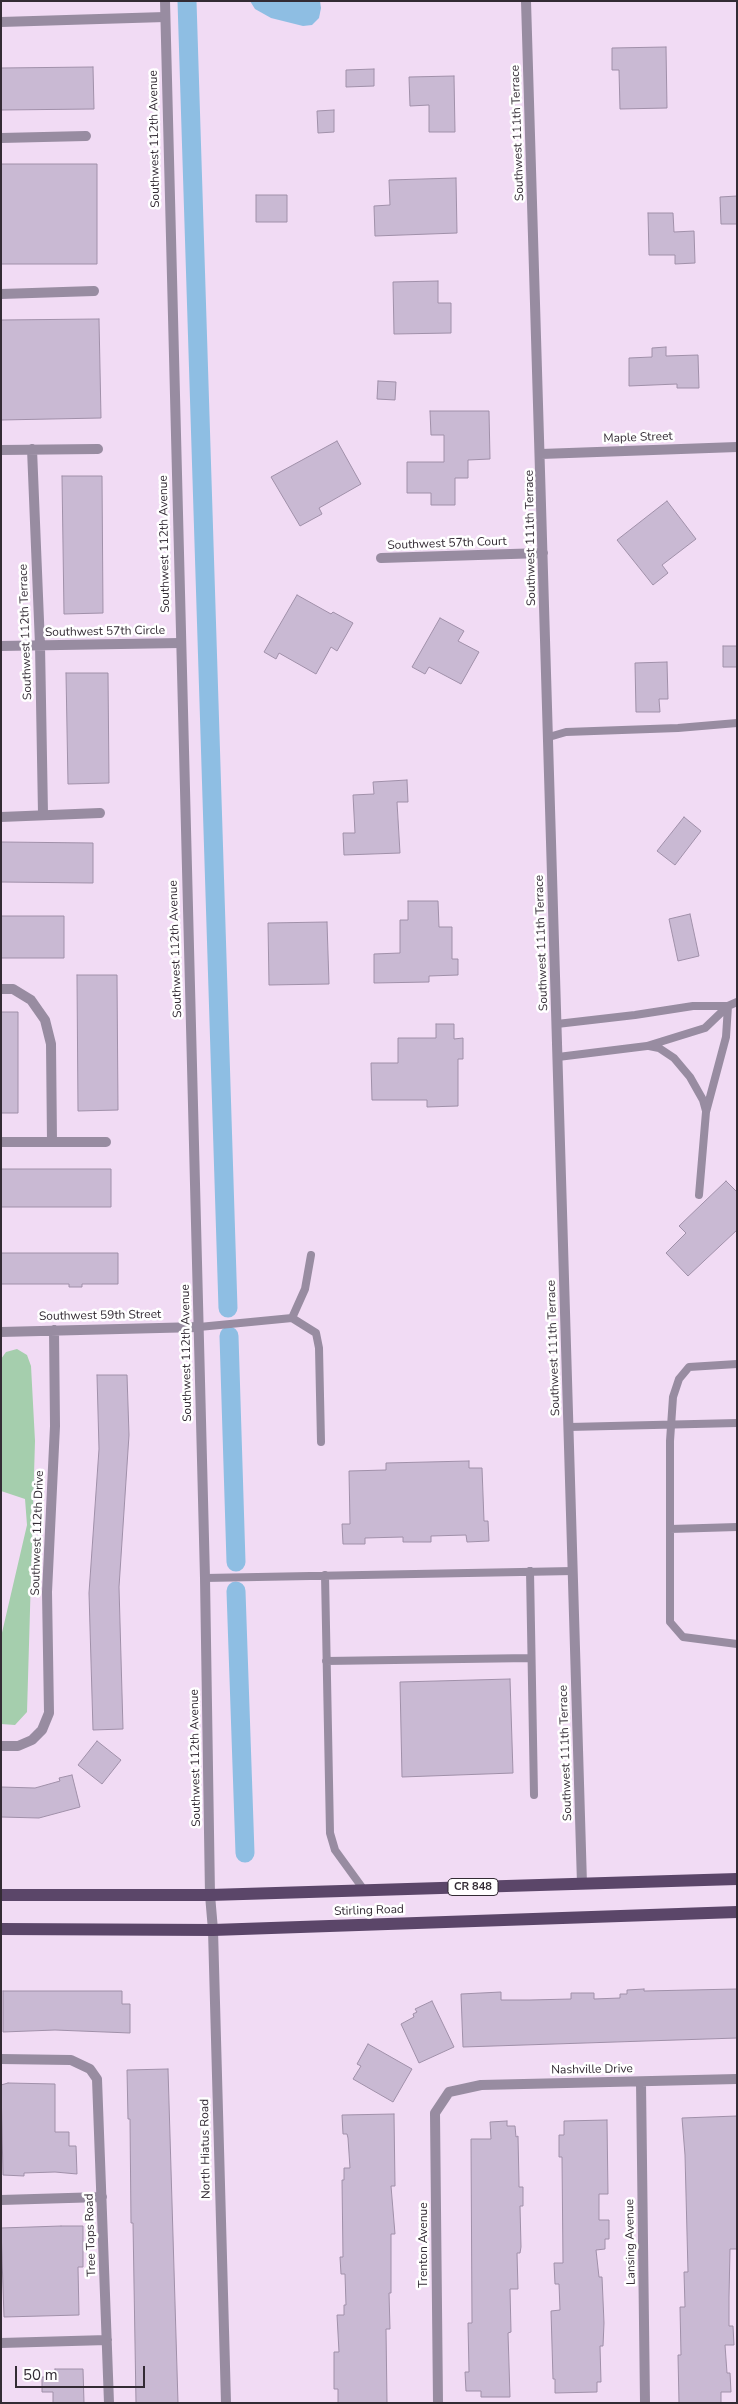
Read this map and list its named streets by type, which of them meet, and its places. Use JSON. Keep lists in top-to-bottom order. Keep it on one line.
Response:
{"streets":{"main road":["CR 848","Stirling Road"],"street":["Southwest 111th Terrace","Southwest 112th Avenue","Maple Street","Southwest 57th Court","Southwest 112th Terrace","Southwest 57th Circle","Southwest 59th Street","Southwest 112th Drive","Nashville Drive","North Hiatus Road","Tree Tops Road","Lansing Avenue","Trenton Avenue"]},"crossings":[["Southwest 111th Terrace","Maple Street"],["Southwest 111th Terrace","Southwest 57th Court"],["Southwest 111th Terrace","Stirling Road"],["Southwest 112th Avenue","Southwest 57th Circle"],["Southwest 112th Avenue","Southwest 59th Street"],["Southwest 112th Avenue","Stirling Road"],["Southwest 112th Avenue","North Hiatus Road"],["Southwest 112th Terrace","Southwest 57th Circle"],["Southwest 59th Street","Southwest 112th Drive"],["Stirling Road","North Hiatus Road"],["Nashville Drive","Lansing Avenue"],["Nashville Drive","Trenton Avenue"]],"scale_bar":"50 m"}
